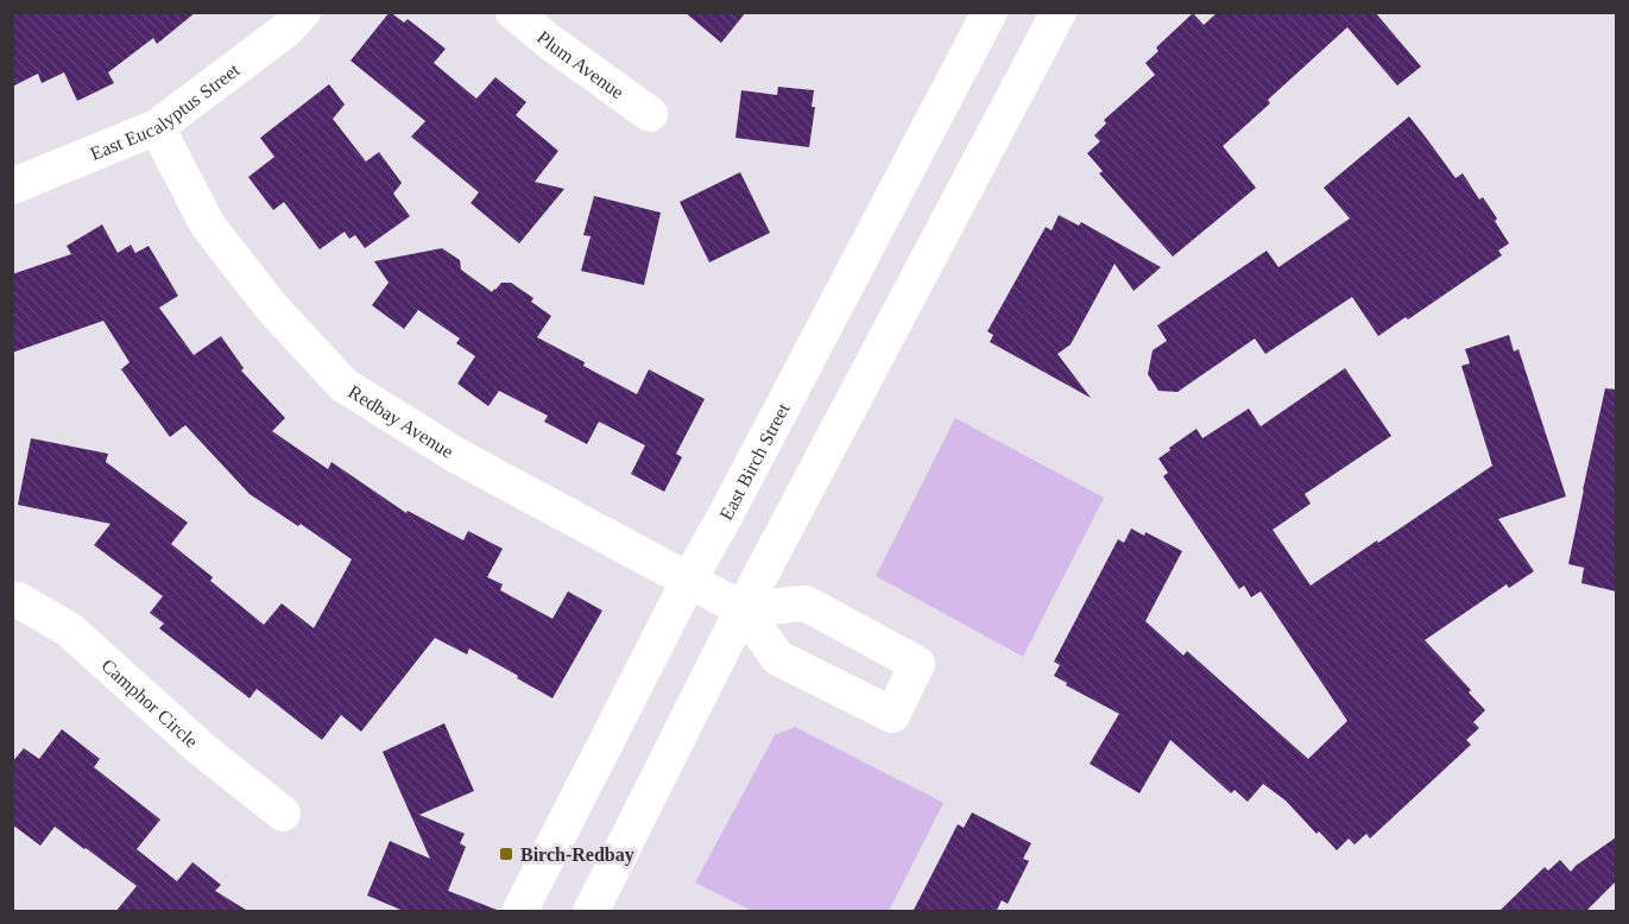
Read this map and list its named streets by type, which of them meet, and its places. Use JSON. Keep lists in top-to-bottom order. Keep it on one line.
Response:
{"streets":{"street":["Plum Avenue","East Eucalyptus Street","Redbay Avenue","East Birch Street","Camphor Circle"]},"crossings":[["East Eucalyptus Street","Redbay Avenue"],["Redbay Avenue","East Birch Street"]],"places":{"transit":["Birch-Redbay"]}}
